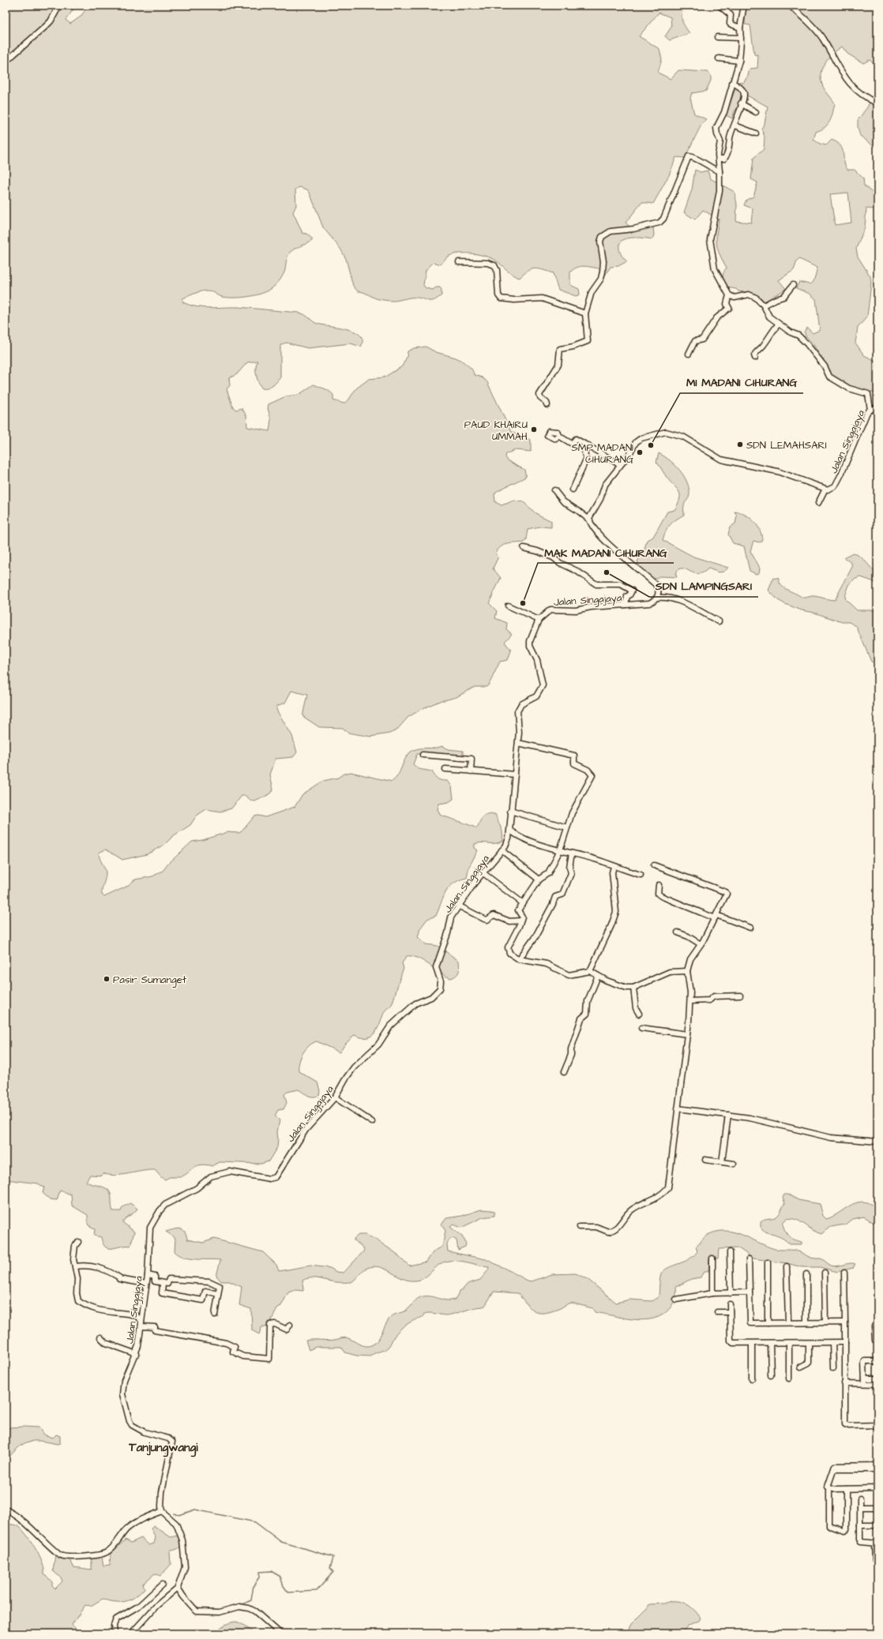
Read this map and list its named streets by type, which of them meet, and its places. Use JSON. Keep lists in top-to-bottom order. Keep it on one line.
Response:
{"streets":{"street":["Jalan Singajaya"]},"districts":["Tanjungwangi"],"places":["PAUD KHAIRU UMMAH","SDN LEMAHSARI","MI MADANI CIHURANG","SMP MADANI CIHURANG","SDN LAMPINGSARI","MAK MADANI CIHURANG","Pasir Sumanget"]}
